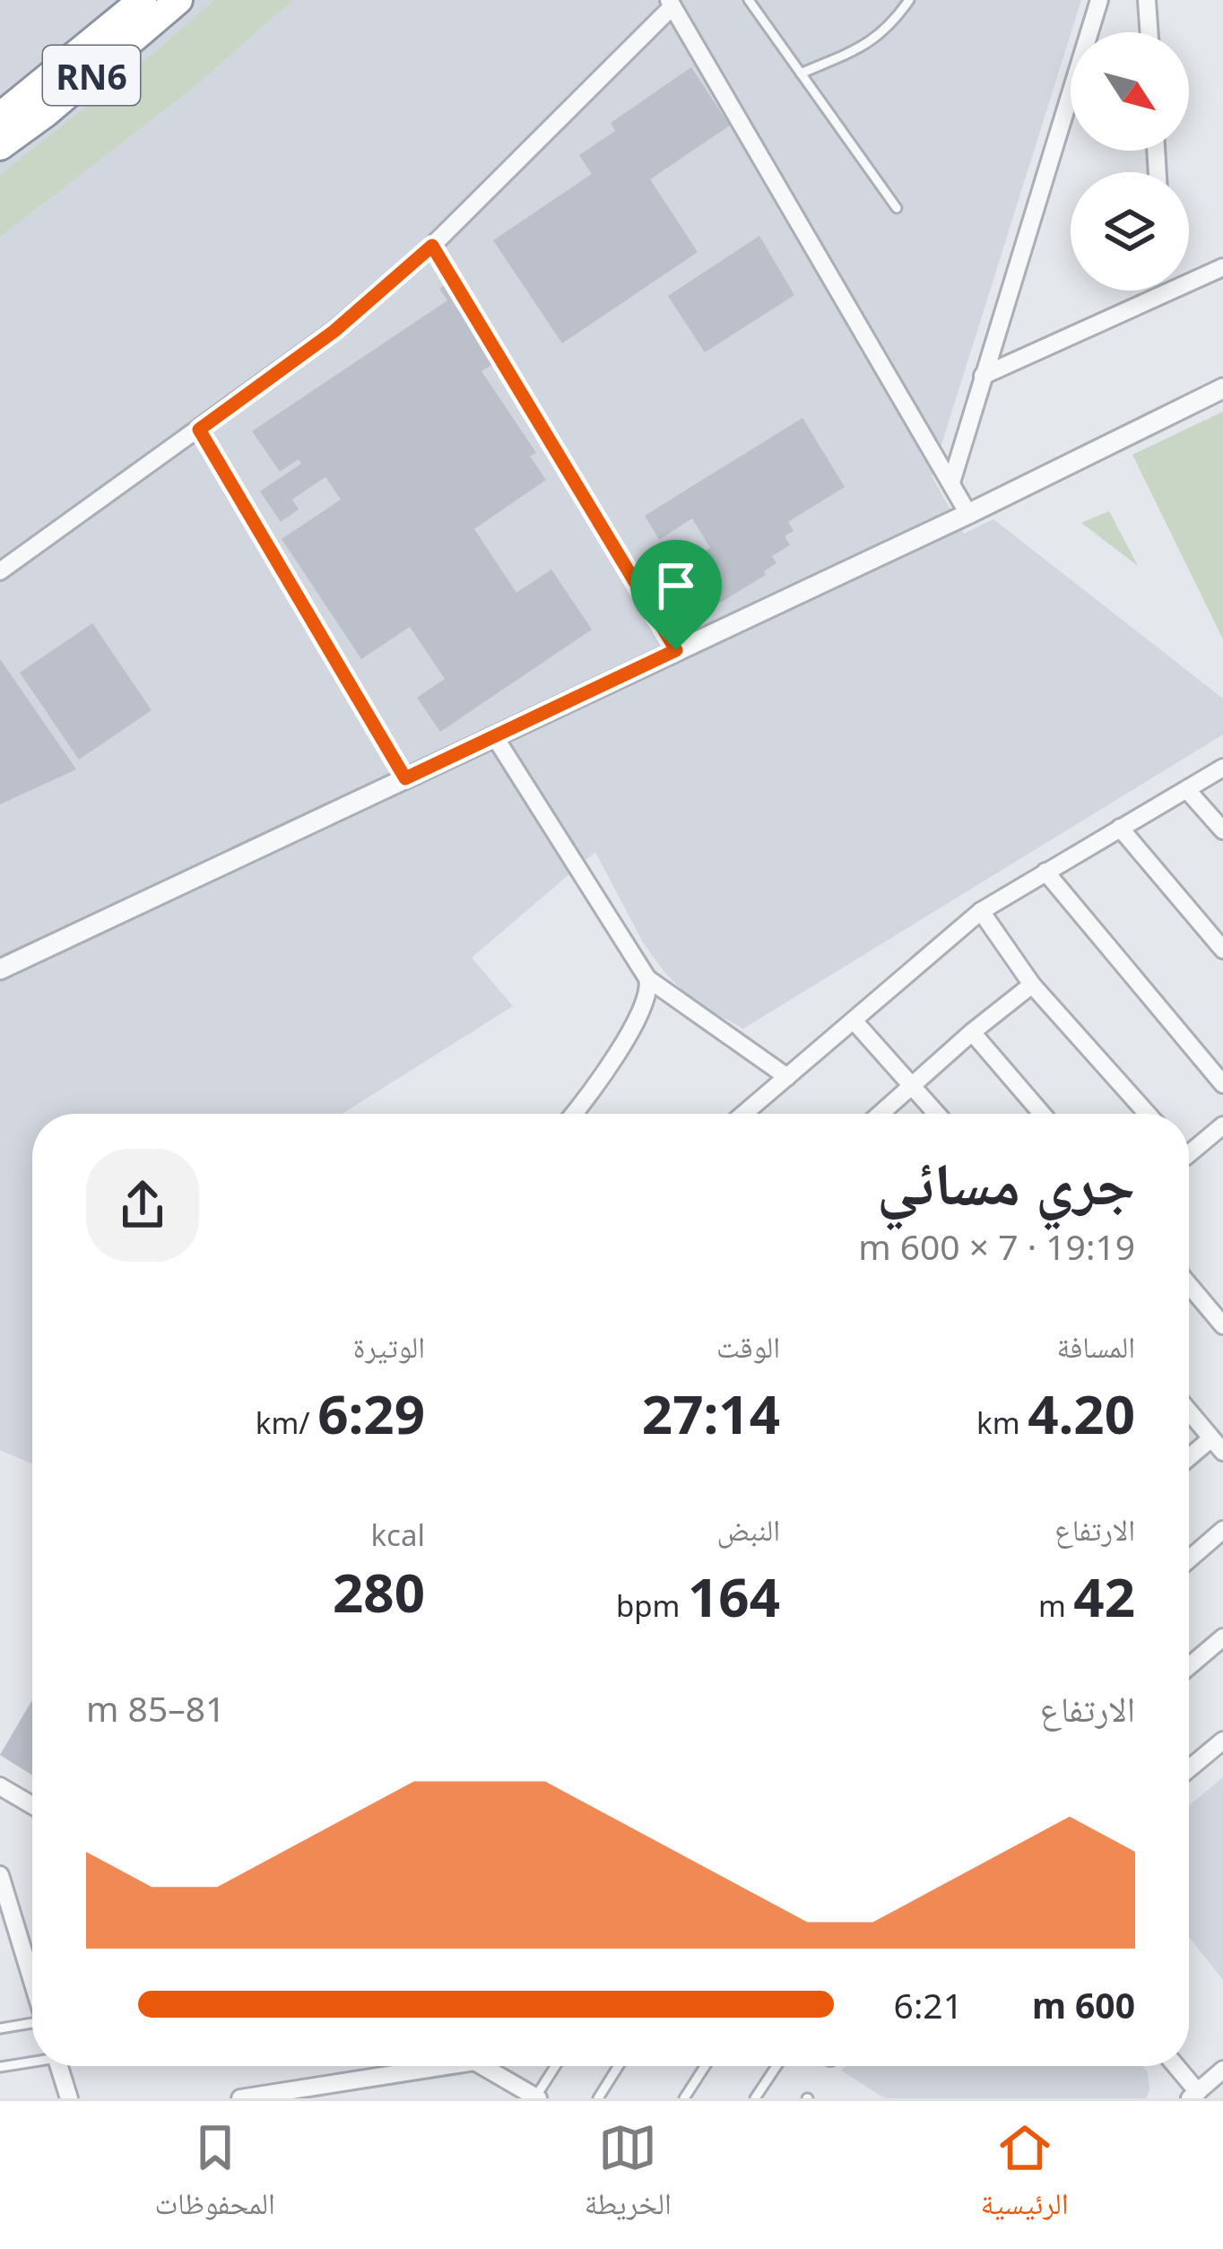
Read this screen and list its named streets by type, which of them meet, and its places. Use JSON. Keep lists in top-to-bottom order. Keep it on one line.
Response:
{"streets":{"highway":["RN6"]},"north":"bottom right","page":{"heading":["جري مسائي","19:19 · 7 × 600 m"],"stats":[["المسافة","4.20 km"],["الوقت","27:14"],["الوتيرة","6:29 /km"],["الارتفاع","42 m"],["النبض","164 bpm"],["kcal","280"]],"chart":["الارتفاع","81–85 m"],"list":[{"name":"600 m","note":"6:21"}],"tabs":["الرئيسية","الخريطة","المحفوظات"]}}
